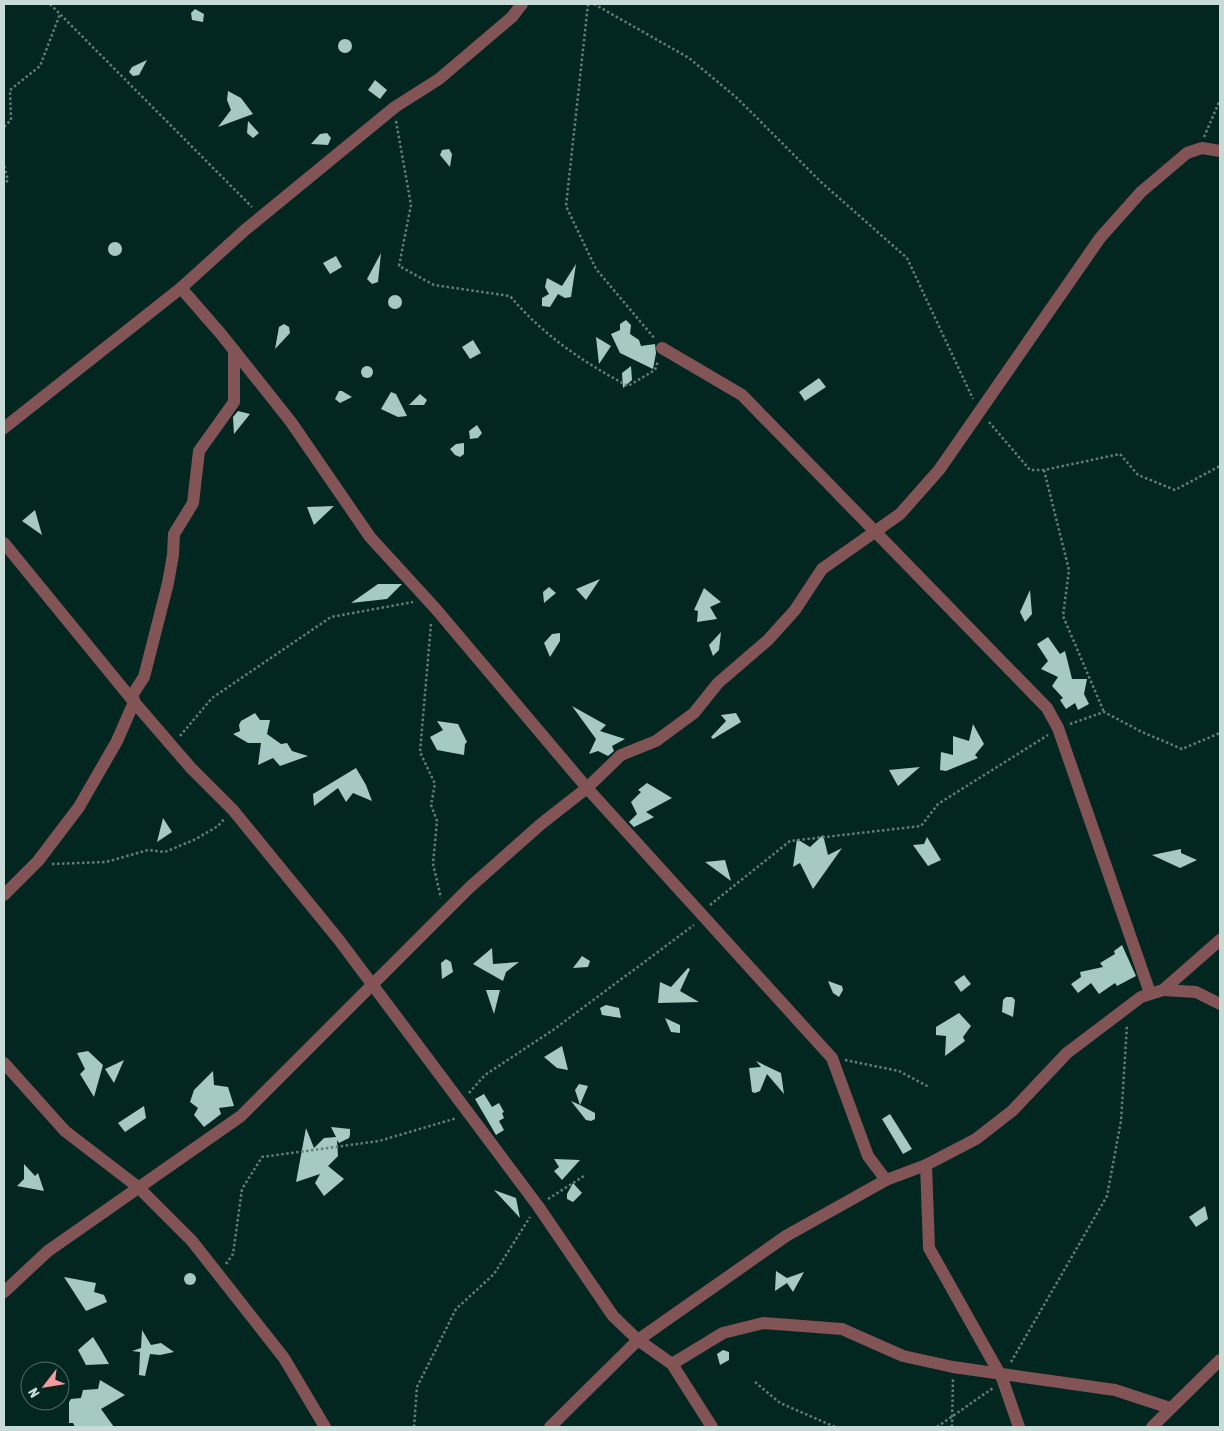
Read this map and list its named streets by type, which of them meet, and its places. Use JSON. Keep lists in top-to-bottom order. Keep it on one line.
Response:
{"north":"bottom left"}
